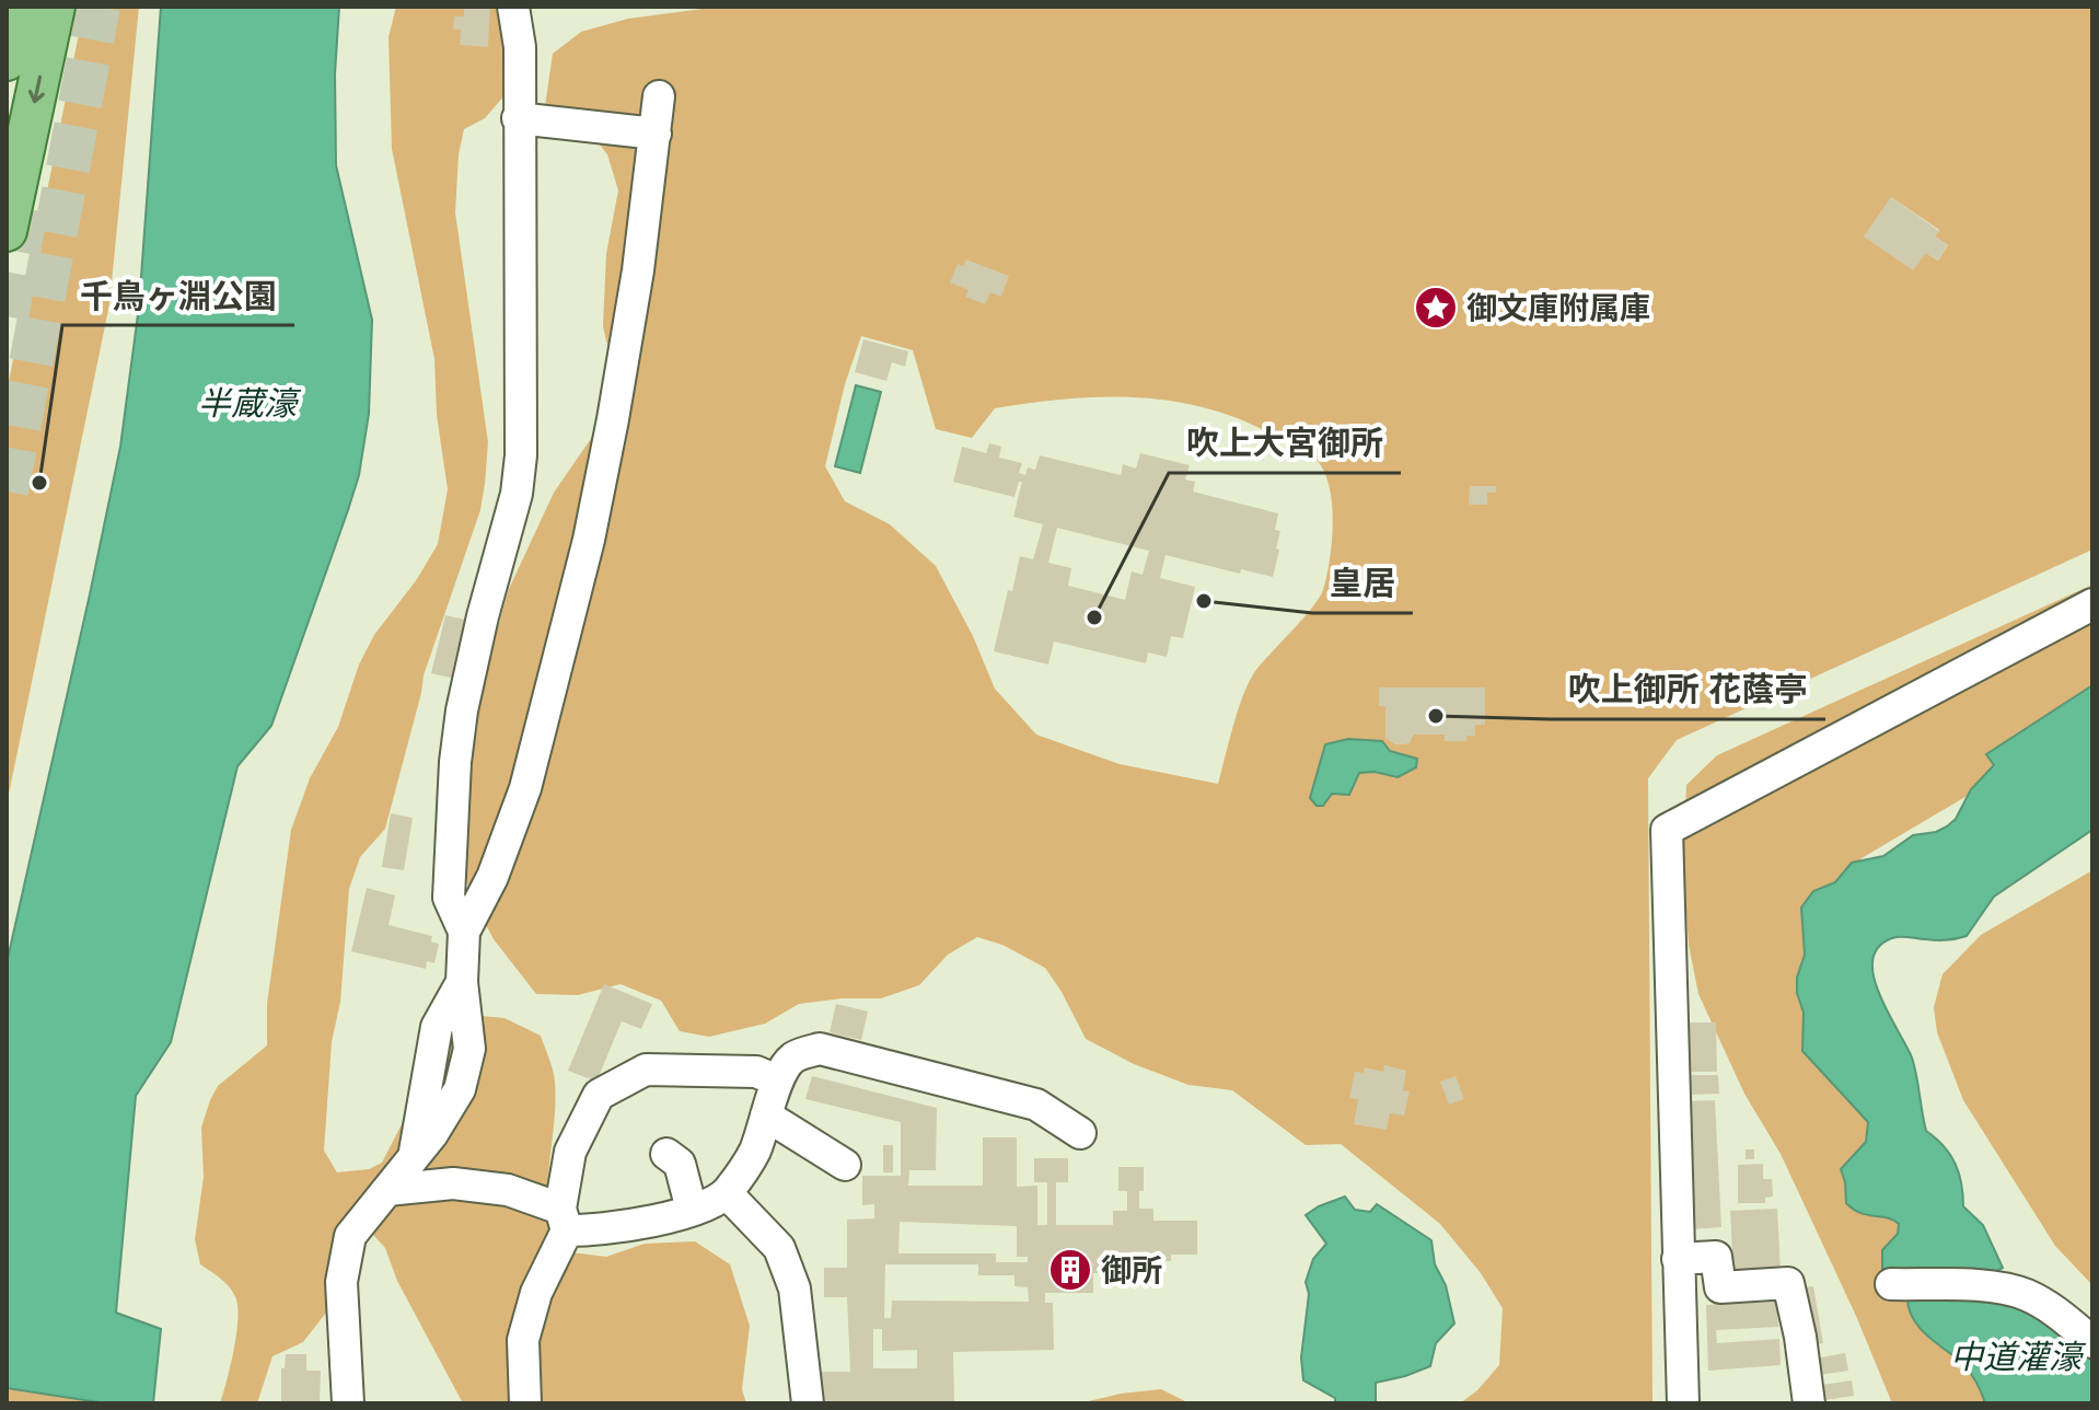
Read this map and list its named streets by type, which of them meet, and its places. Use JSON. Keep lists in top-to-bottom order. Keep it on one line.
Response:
{"water":["半蔵濠","中道灌濠"],"places":{"place":["御文庫附属庫"],"other":["千鳥ヶ淵公園","皇居","吹上大宮御所","吹上御所 花蔭亭"],"building":["御所"]}}
